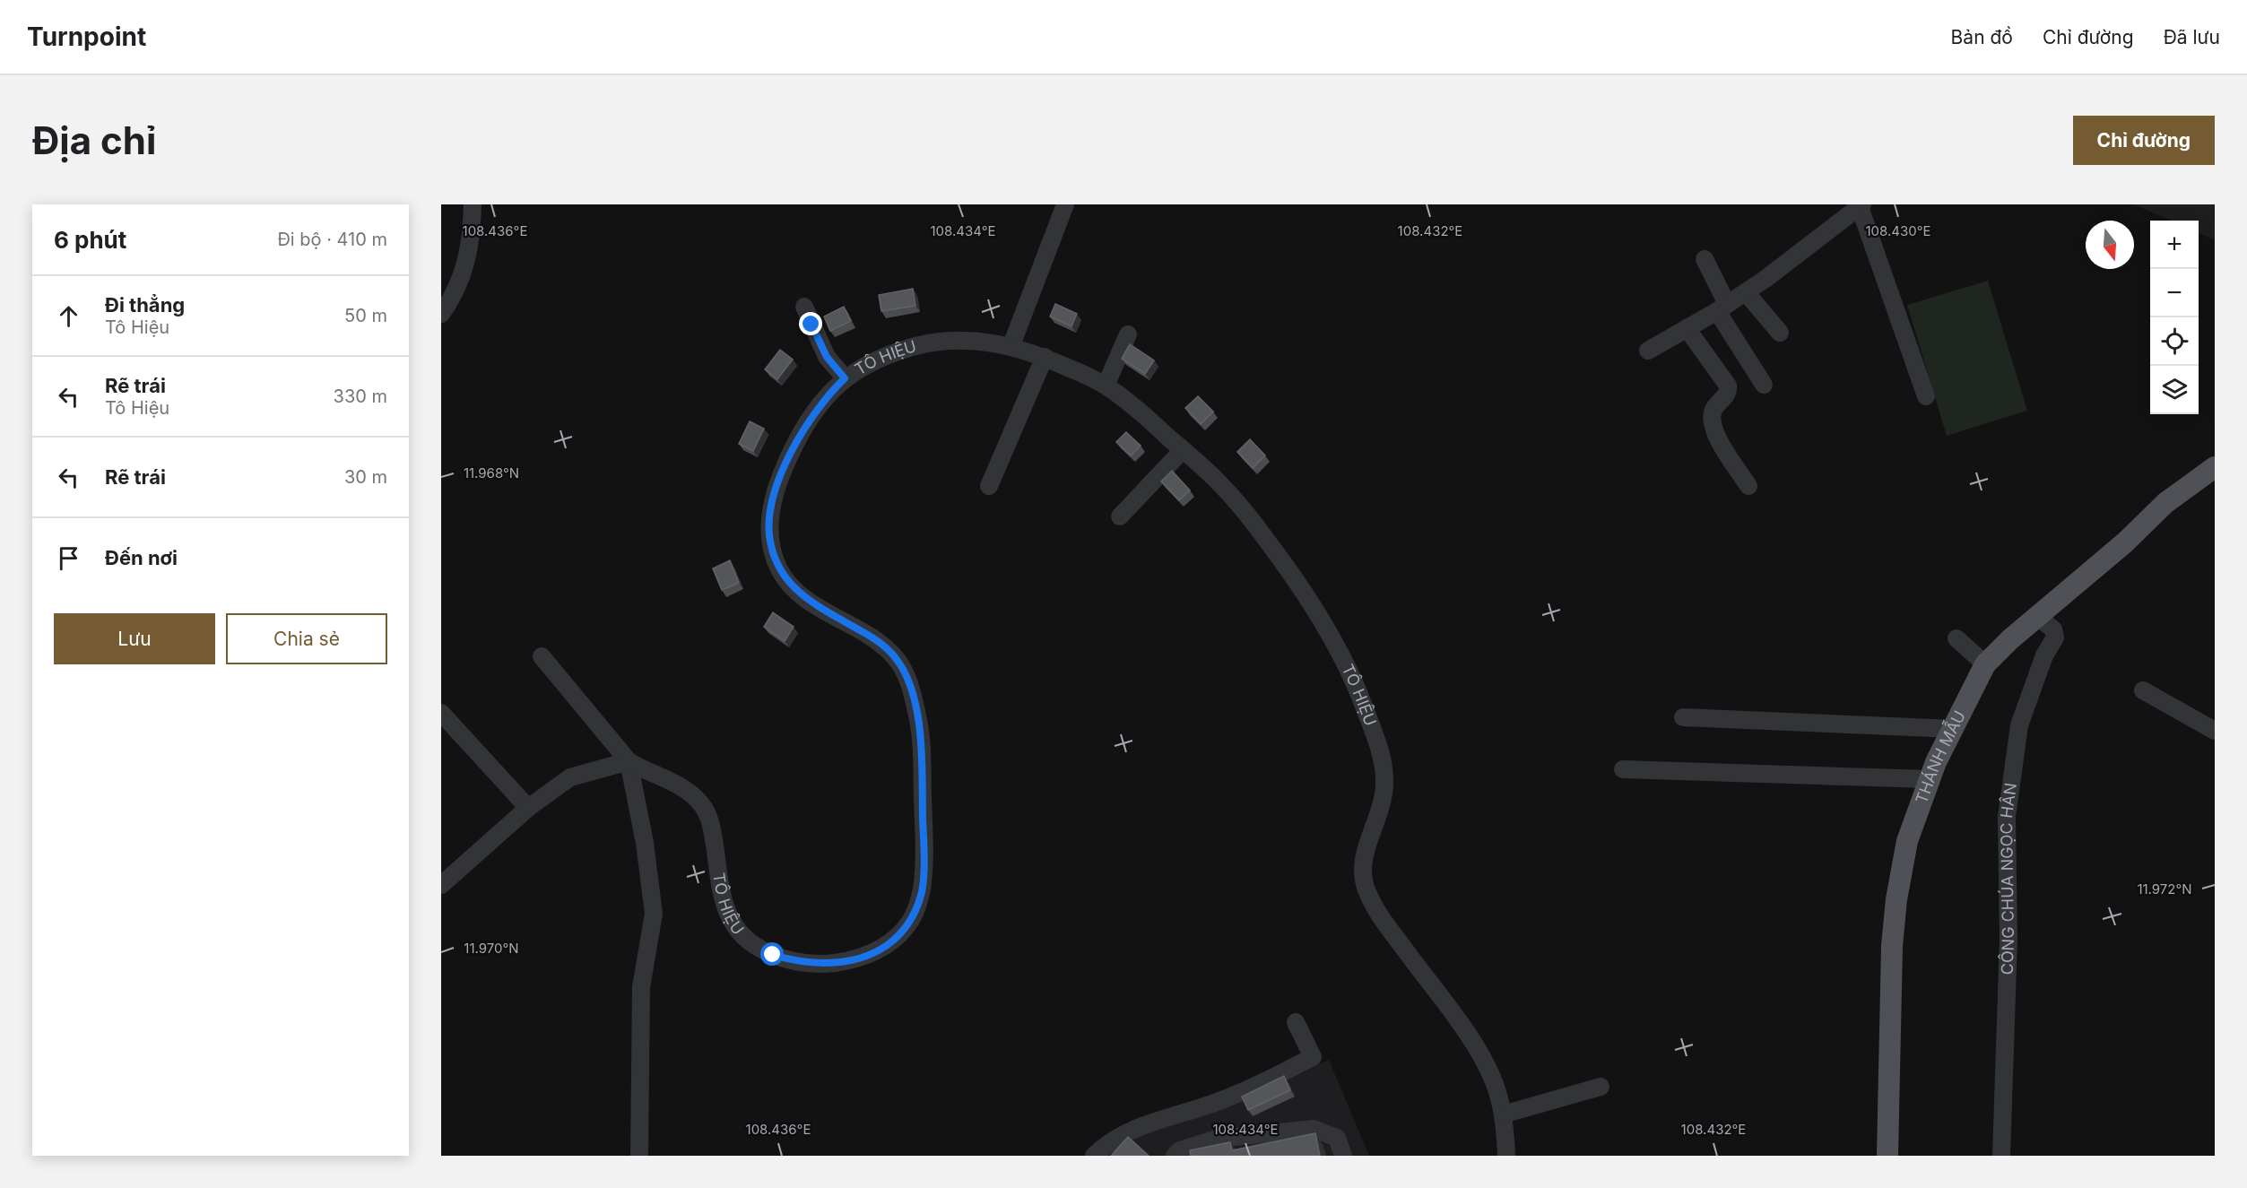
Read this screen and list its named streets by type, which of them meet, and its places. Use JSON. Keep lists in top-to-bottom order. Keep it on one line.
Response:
{"streets":{"main road":["THÁNH MẪU"],"street":["TÔ HIỆU","CÔNG CHÚA NGỌC HÂN"]},"crossings":[["THÁNH MẪU","CÔNG CHÚA NGỌC HÂN"]],"north":"bottom","page":{"header":"Turnpoint","nav":["Bản đồ","Chỉ đường","Đã lưu"],"buttons":["Chỉ đường",["Lưu","Chia sẻ"]],"title":"Địa chỉ","heading":["6 phút","Đi bộ · 410 m"],"map_buttons":["+","−"],"list":[["Đi thẳng","Tô Hiệu","50 m"],["Rẽ trái","Tô Hiệu","330 m"],["Rẽ trái","30 m"],"Đến nơi"]},"coordinates":["108.436°E","108.434°E","108.432°E","108.430°E","11.968°N","11.972°N","11.970°N"]}
